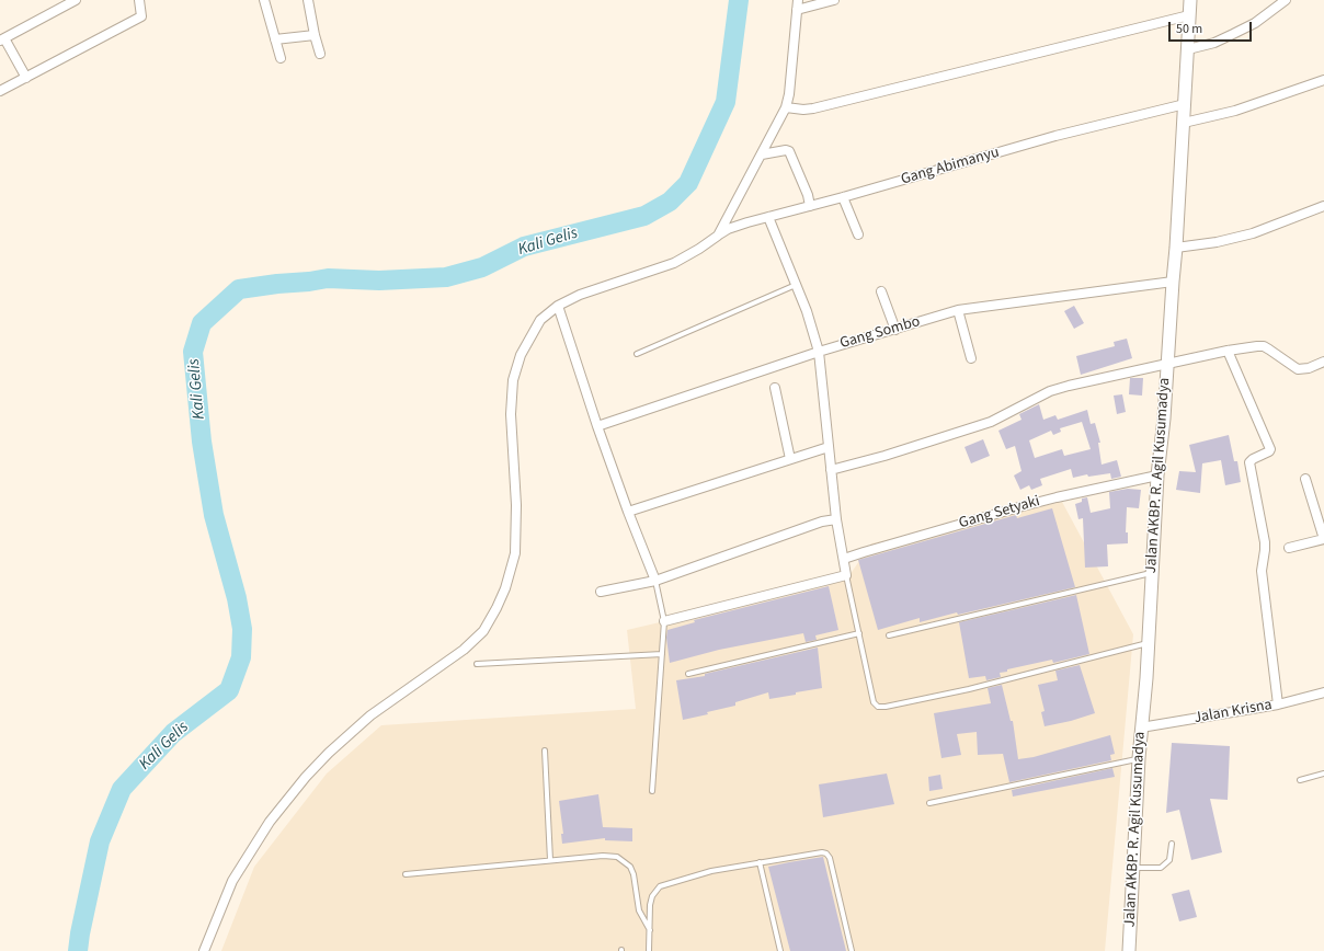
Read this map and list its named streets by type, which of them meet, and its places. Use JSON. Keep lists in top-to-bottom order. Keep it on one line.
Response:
{"streets":{"main road":["Jalan AKBP. R. Agil Kusumadya"],"street":["Gang Abimanyu","Gang Sombo","Gang Setyaki","Jalan Krisna"]},"crossings":[["Gang Abimanyu","Jalan AKBP. R. Agil Kusumadya"],["Gang Sombo","Jalan AKBP. R. Agil Kusumadya"],["Jalan AKBP. R. Agil Kusumadya","Gang Setyaki"],["Jalan AKBP. R. Agil Kusumadya","Jalan Krisna"]],"water":["Kali Gelis"],"scale_bar":"50 m"}
